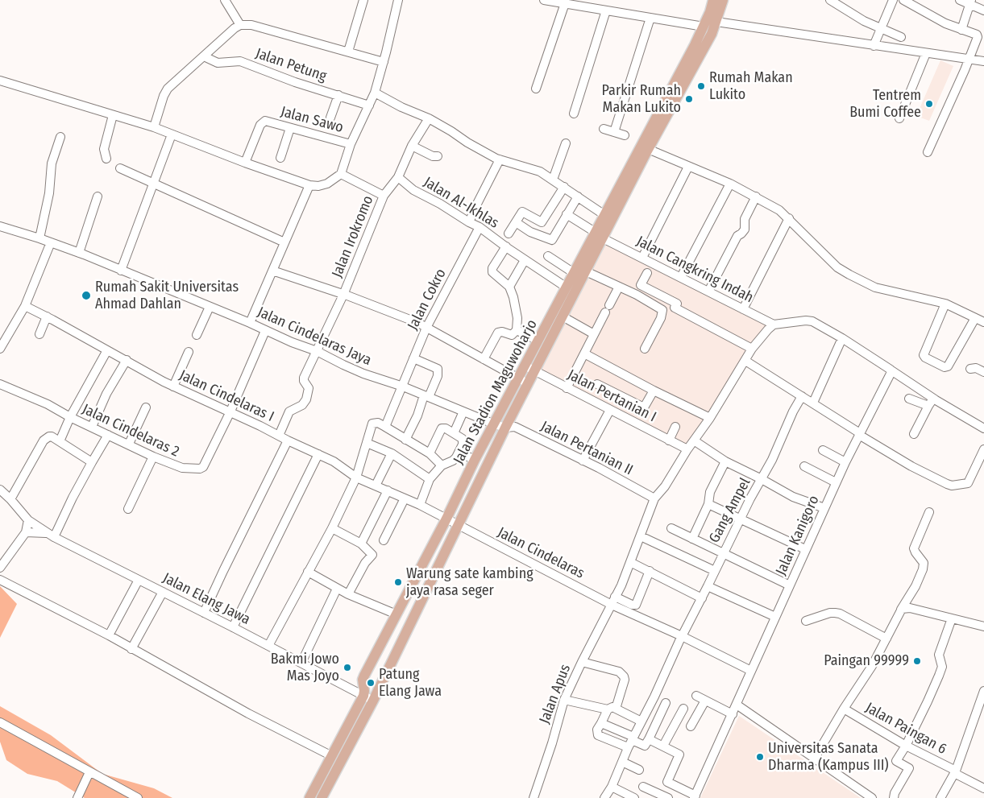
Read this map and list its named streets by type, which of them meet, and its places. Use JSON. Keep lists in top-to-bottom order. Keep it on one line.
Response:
{"streets":{"main road":["Jalan Stadion Maguwoharjo"],"street":["Jalan Petung","Jalan Sawo","Jalan Al-Ikhlas","Jalan Irokromo","Jalan Cangkring Indah","Jalan Cokro","Jalan Cindelaras Jaya","Jalan Cindelaras I","Jalan Pertanian I","Jalan Cindelaras 2","Jalan Pertanian II","Gang Ampel","Jalan Kanigoro","Jalan Cindelaras","Jalan Elang Jawa","Jalan Apus","Jalan Paingan 6"]},"crossings":[["Jalan Al-Ikhlas","Jalan Irokromo"],["Jalan Al-Ikhlas","Jalan Cokro"],["Jalan Al-Ikhlas","Jalan Stadion Maguwoharjo"],["Jalan Irokromo","Jalan Cokro"],["Jalan Irokromo","Jalan Stadion Maguwoharjo"],["Jalan Cangkring Indah","Jalan Stadion Maguwoharjo"],["Jalan Cangkring Indah","Jalan Apus"],["Jalan Cokro","Jalan Cindelaras Jaya"],["Jalan Cindelaras Jaya","Jalan Stadion Maguwoharjo"],["Jalan Cindelaras Jaya","Jalan Cindelaras 2"],["Jalan Cindelaras Jaya","Jalan Pertanian II"],["Jalan Stadion Maguwoharjo","Jalan Cindelaras I"],["Jalan Stadion Maguwoharjo","Jalan Pertanian I"],["Jalan Stadion Maguwoharjo","Jalan Pertanian II"],["Jalan Stadion Maguwoharjo","Jalan Cindelaras"],["Jalan Stadion Maguwoharjo","Jalan Elang Jawa"],["Jalan Cindelaras I","Jalan Cindelaras 2"],["Jalan Cindelaras I","Jalan Cindelaras"],["Jalan Pertanian I","Jalan Apus"],["Jalan Pertanian II","Jalan Apus"],["Jalan Cindelaras","Jalan Apus"]],"places":["Rumah Makan Lukito","Parkir Rumah Makan Lukito","Tentrem Bumi Coffee","Rumah Sakit Universitas Ahmad Dahlan","Warung sate kambing jaya rasa seger","Paingan 99999","Bakmi Jowo Mas Joyo","Patung Elang Jawa","Universitas Sanata Dharma (Kampus III)"]}
